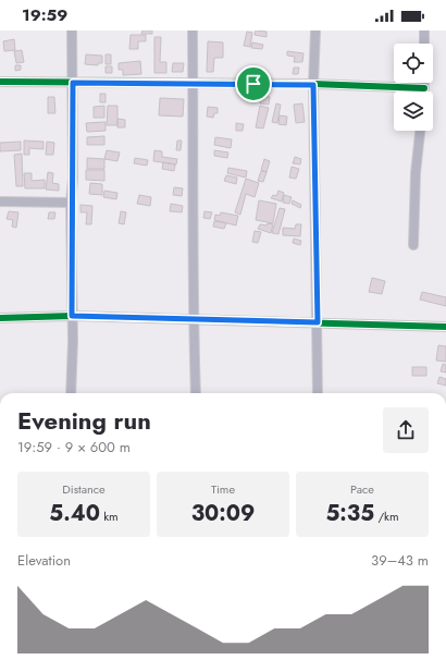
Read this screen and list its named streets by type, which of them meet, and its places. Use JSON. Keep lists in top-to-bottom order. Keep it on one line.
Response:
{"page":{"status":"19:59","heading":["Evening run","19:59 · 9 × 600 m"],"stats":[["Distance","5.40 km"],["Time","30:09"],["Pace","5:35 /km"]],"chart":["Elevation","39–43 m"]}}
